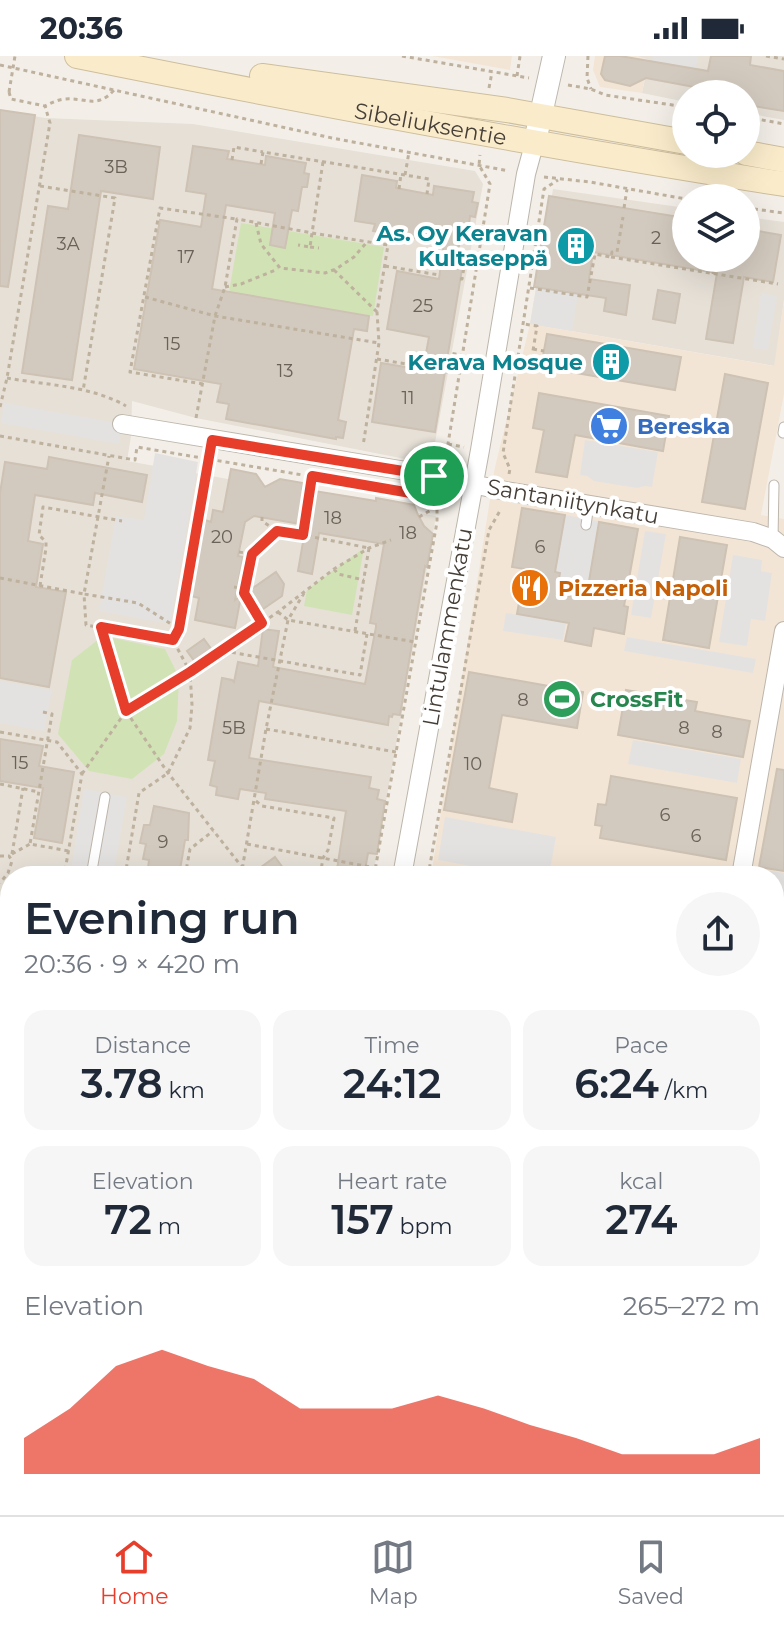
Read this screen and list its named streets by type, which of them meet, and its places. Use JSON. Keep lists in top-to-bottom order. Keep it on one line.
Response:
{"streets":{"main road":["Sibeliuksentie"],"street":["Santaniitynkatu","Lintulammenkatu"]},"crossings":[["Sibeliuksentie","Lintulammenkatu"],["Santaniitynkatu","Lintulammenkatu"]],"places":{"building":["As. Oy Keravan Kultaseppä","Kerava Mosque"],"supermarket":["Bereska"],"restaurant":["Pizzeria Napoli"],"sports":["CrossFit"]},"house_numbers":["3B","2","3A","17","25","15","13","11","18","18","20","6","8","5B","8","8","15","10","6","6","9"],"page":{"status":"20:36","heading":["Evening run","20:36 · 9 × 420 m"],"stats":[["Distance","3.78 km"],["Time","24:12"],["Pace","6:24 /km"],["Elevation","72 m"],["Heart rate","157 bpm"],["kcal","274"]],"chart":["Elevation","265–272 m"],"tabs":["Home","Map","Saved"]}}
